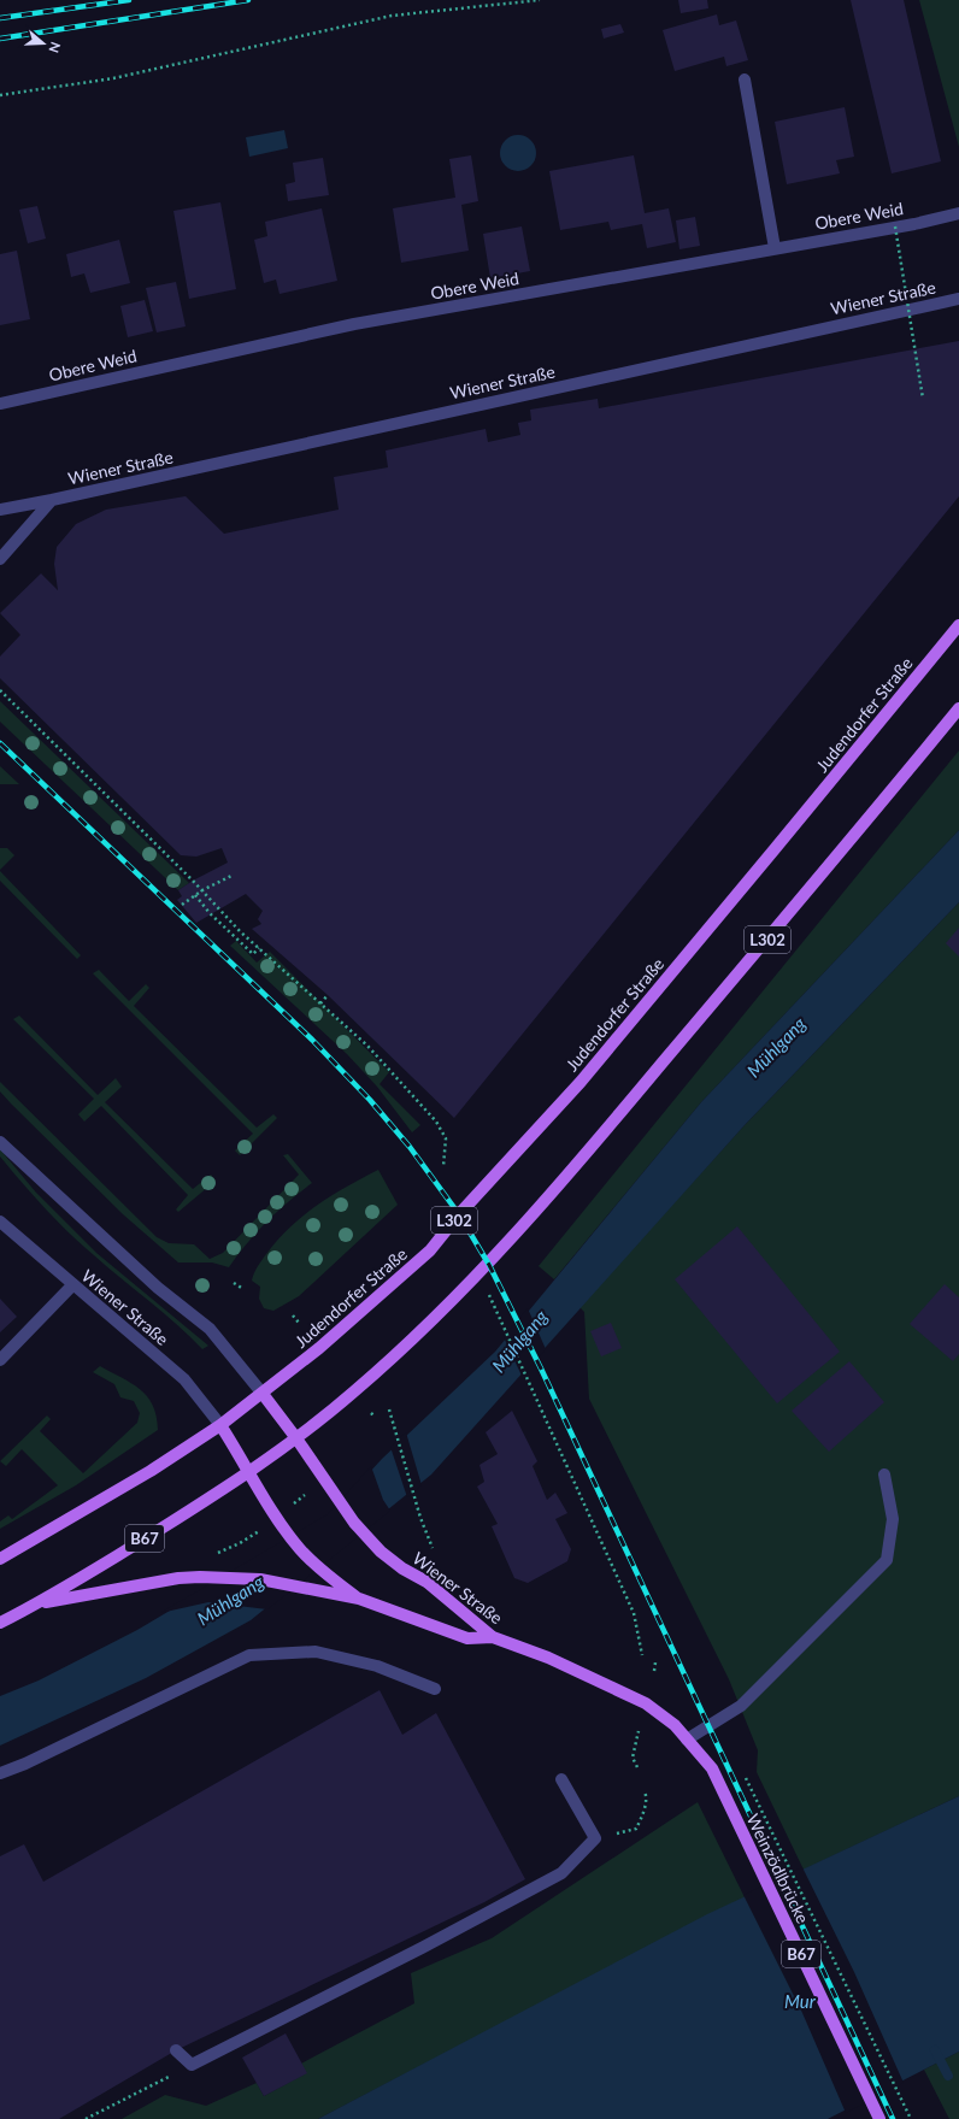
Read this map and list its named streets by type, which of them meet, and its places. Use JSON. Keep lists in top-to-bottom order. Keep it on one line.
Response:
{"streets":{"main road":["Wiener Straße","Judendorfer Straße","L302","B67","Weinzödlbrücke"],"street":["Obere Weid"]},"crossings":[["Wiener Straße","Judendorfer Straße"],["Wiener Straße","L302"],["Wiener Straße","B67"],["Wiener Straße","Weinzödlbrücke"],["L302","B67"]],"water":["Mühlgang","Mur"],"north":"right"}
